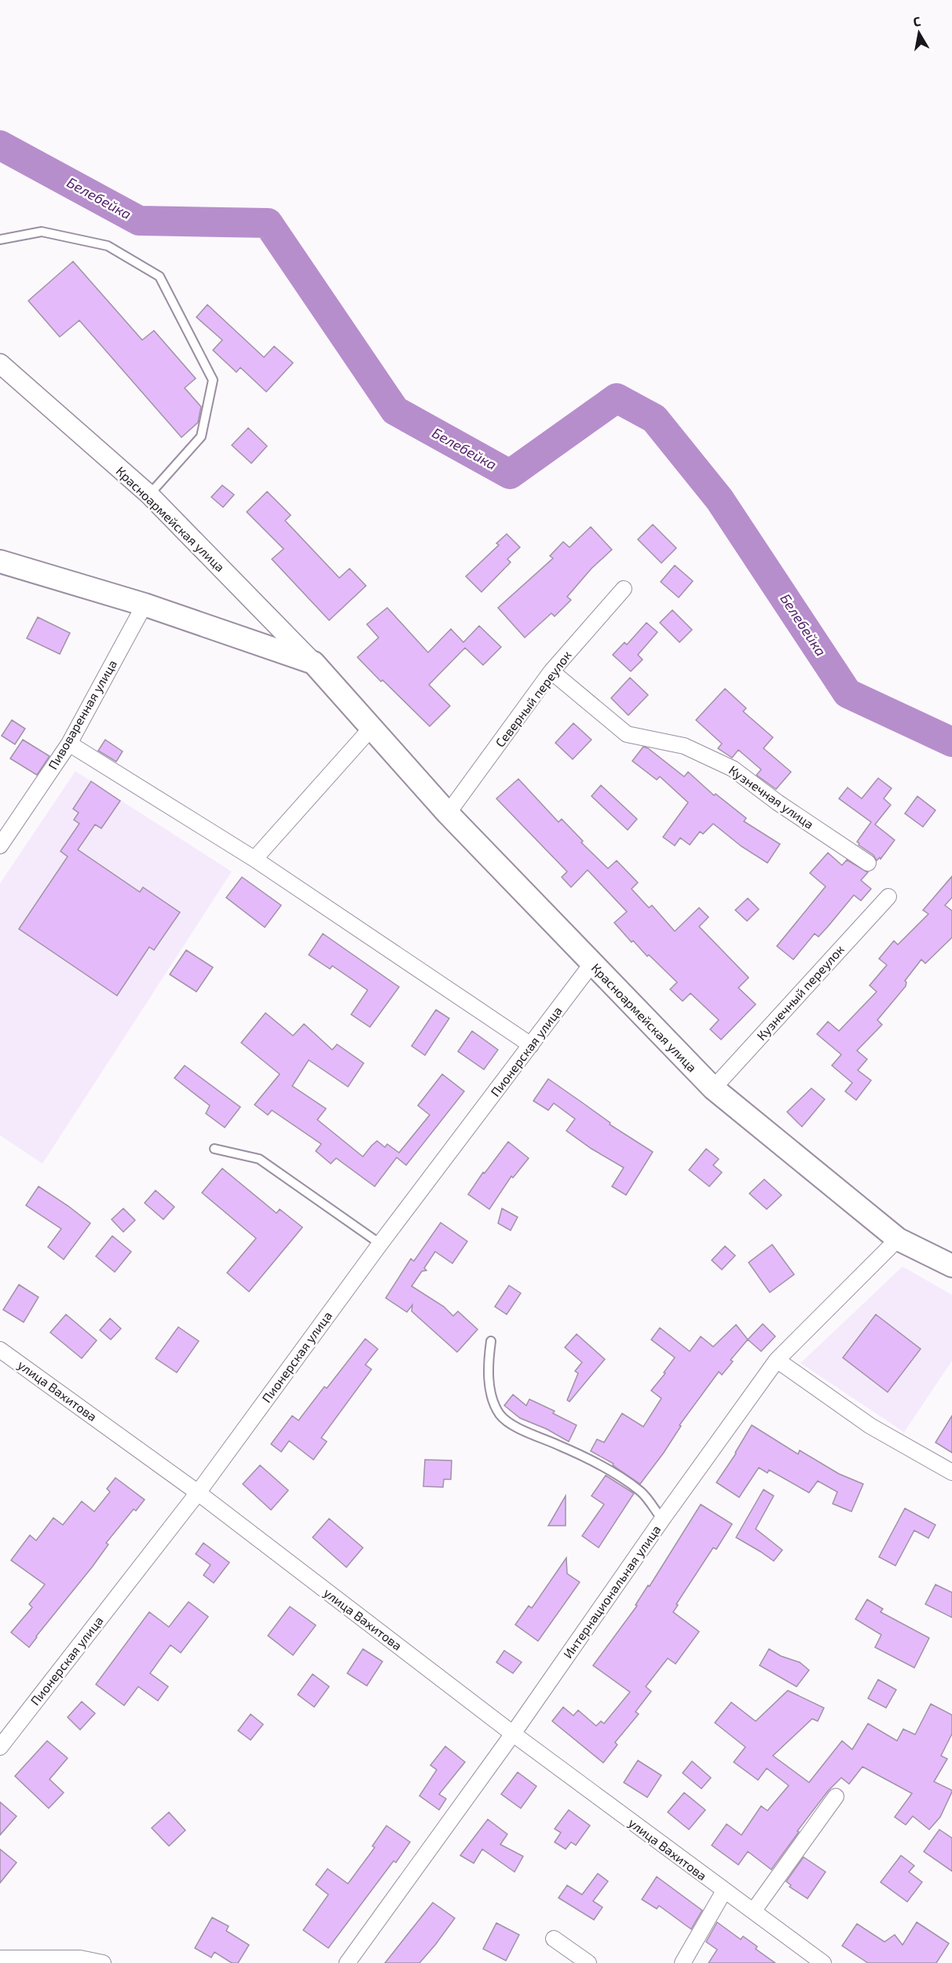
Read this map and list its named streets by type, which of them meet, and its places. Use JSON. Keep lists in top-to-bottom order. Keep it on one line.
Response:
{"streets":{"main road":["Красноармейская улица"],"street":["Северный переулок","Пивоваренная улица","Кузнечная улица","Кузнечный переулок","Пионерская улица","улица Вахитова","Интернациональная улица"]},"crossings":[["Красноармейская улица","Северный переулок"],["Красноармейская улица","Кузнечный переулок"],["Красноармейская улица","Пионерская улица"],["Красноармейская улица","Интернациональная улица"],["Северный переулок","Кузнечная улица"],["Пионерская улица","улица Вахитова"],["улица Вахитова","Интернациональная улица"]],"water":["Белебейка"],"north":"top"}
